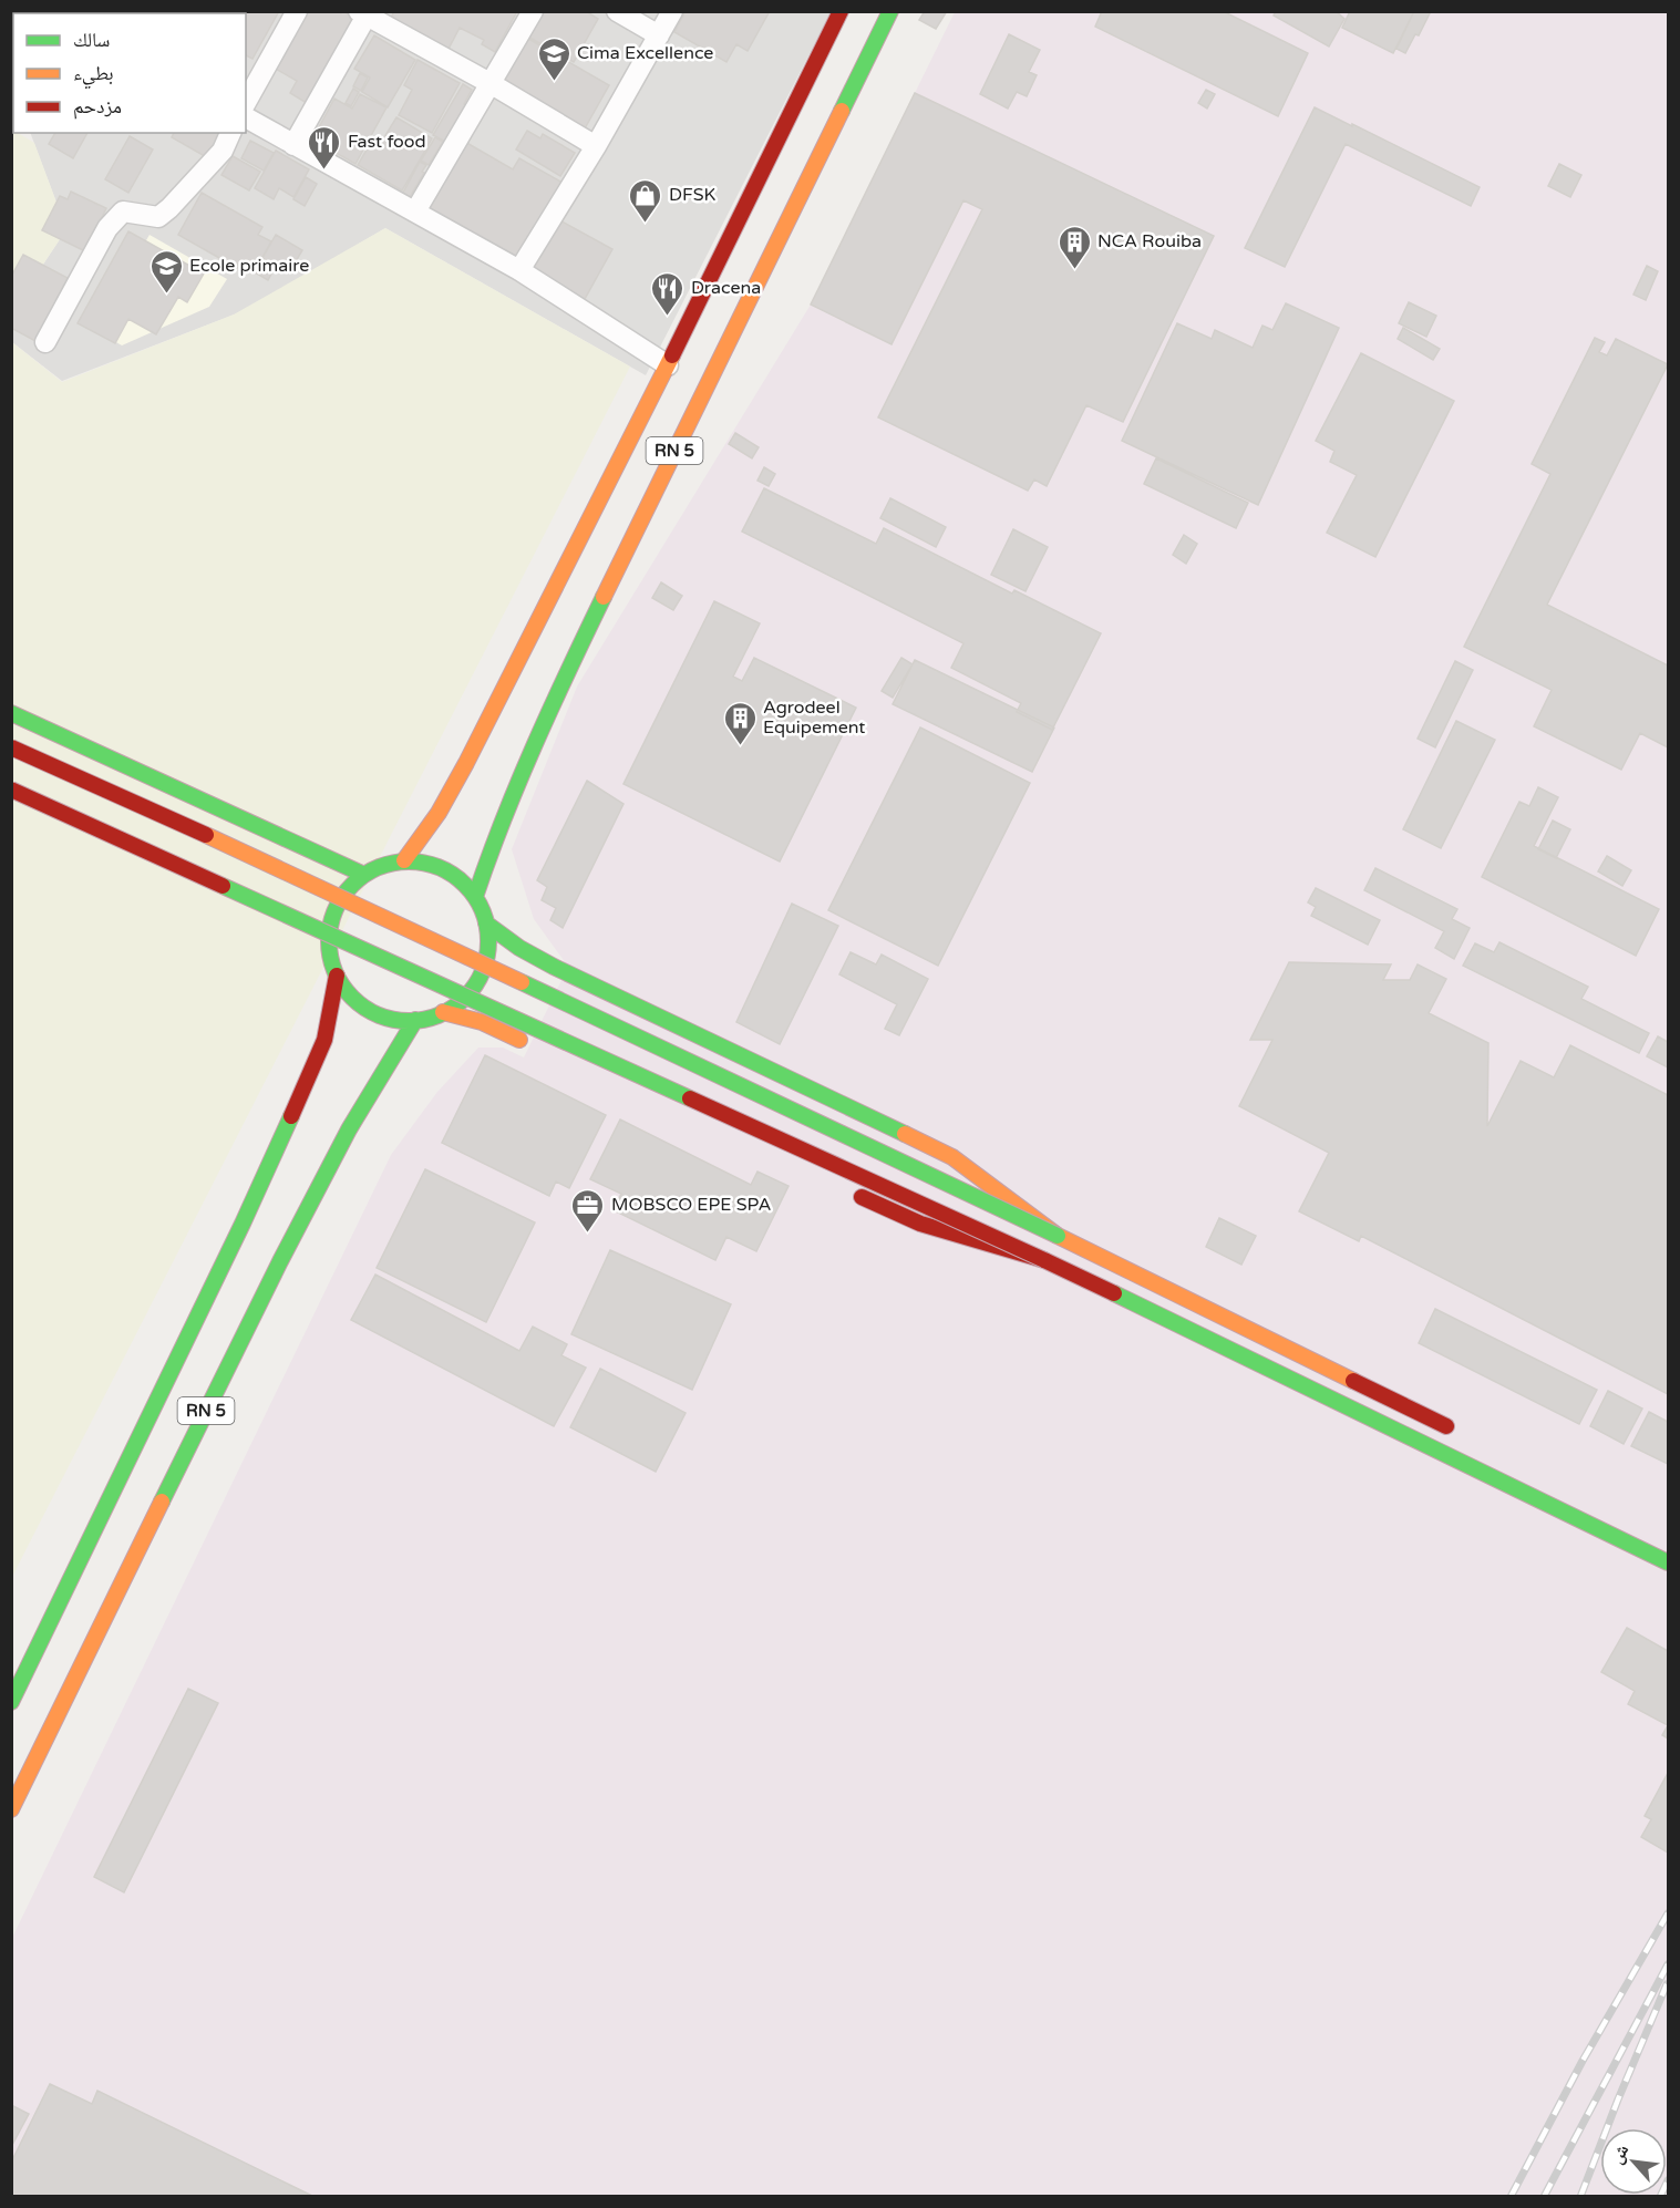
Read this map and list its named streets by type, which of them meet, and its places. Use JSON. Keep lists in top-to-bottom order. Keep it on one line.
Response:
{"streets":{"highway":["RN 5"]},"places":{"school or university":["Cima Excellence","Ecole primaire"],"restaurant":["Fast food","Dracena"],"shop":["DFSK"],"building":["NCA Rouiba","Agrodeel Equipement"],"office":["MOBSCO EPE SPA"]},"legend":["سالك","بطيء","مزدحم"],"north":"top left"}
